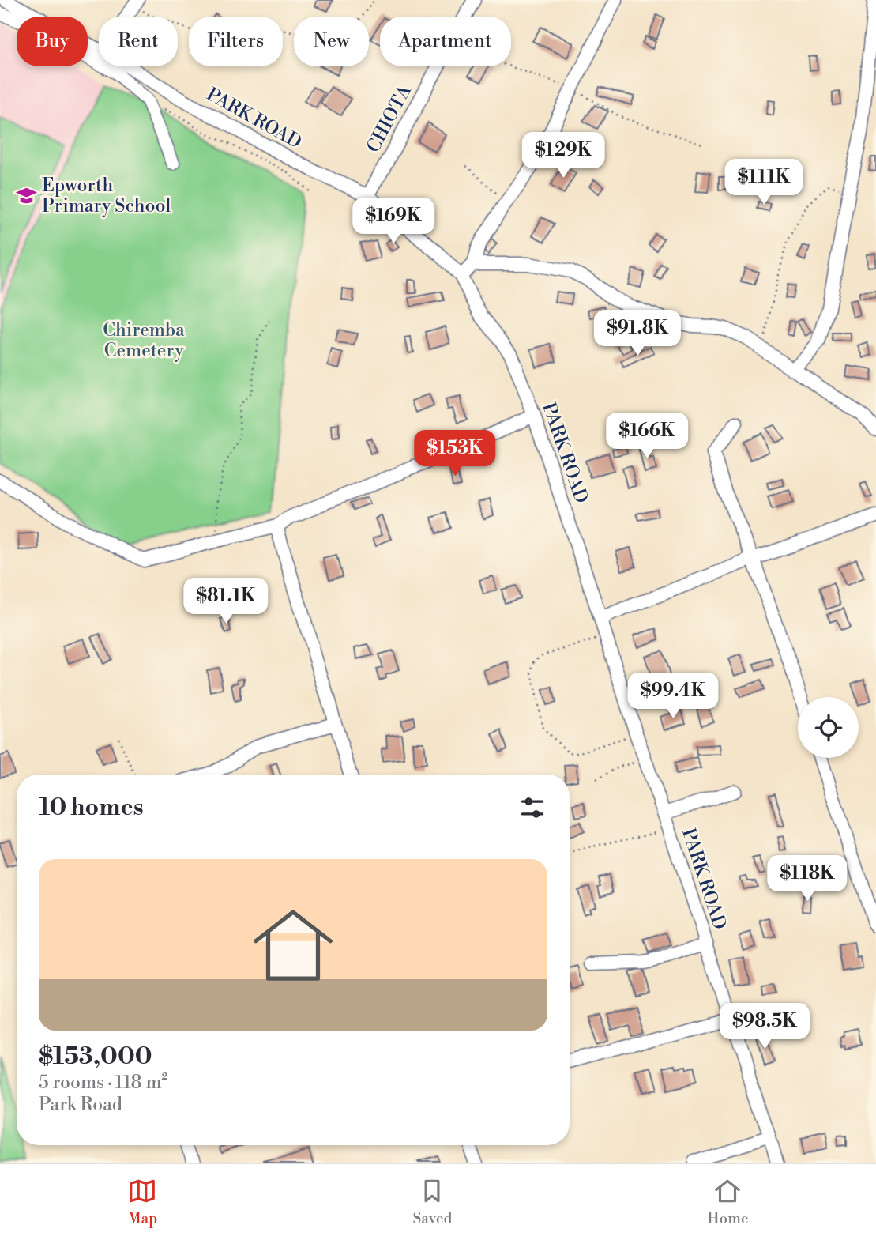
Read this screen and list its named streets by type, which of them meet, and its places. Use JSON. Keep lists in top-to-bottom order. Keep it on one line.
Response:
{"streets":{"street":["PARK ROAD","CHIOTA"]},"crossings":[["PARK ROAD","CHIOTA"]],"parks":["Chiremba Cemetery"],"places":{"school or university":["Epworth Primary School"]},"page":{"chip":["Buy","Rent","Filters","New","Apartment"],"price":["$129K","$111K","$169K","$91.8K","$166K","$153K","$81.1K","$99.4K","$118K","$98.5K"],"heading":"10 homes","list":[{"name":"$153,000","note":"5 rooms · 118 m² · Park Road"}],"tabs":["Map","Saved","Home"]}}
